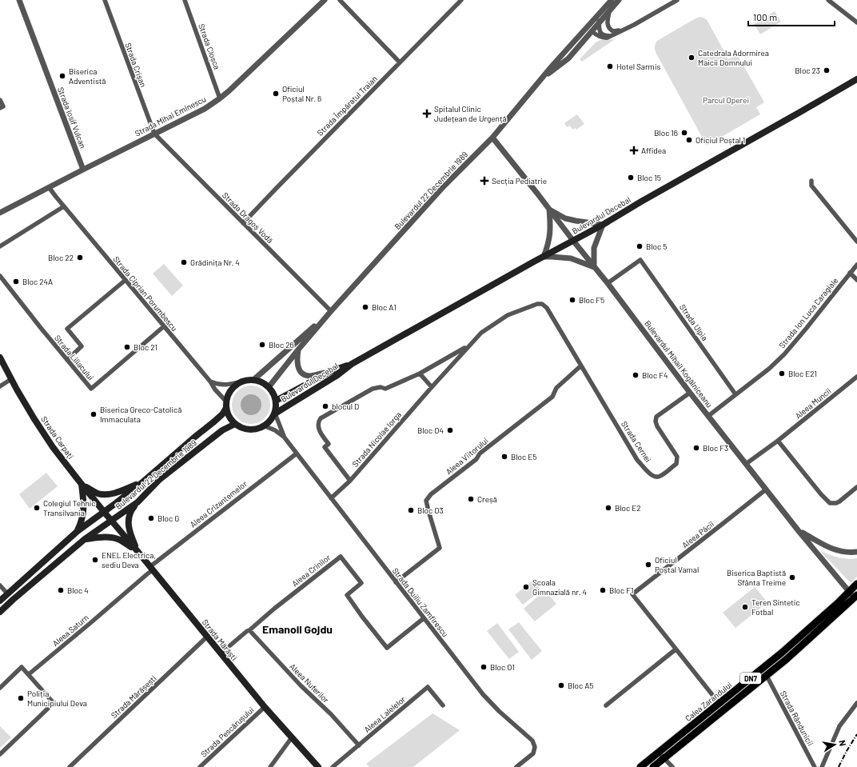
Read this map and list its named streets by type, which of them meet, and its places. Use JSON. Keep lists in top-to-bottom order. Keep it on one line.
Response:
{"streets":{"main road":["Bulevardul 22 Decembrie 1989","Bulevardul Decebal","Strada Carpați","Strada Mărăști","DN7","Calea Zarandului"],"street":["Strada Cloșca","Strada Crișan","Strada Împăratul Traian","Strada Mihai Eminescu","Strada Iosif Vulcan","Strada Dragoș Vodă","Strada Ciprian Porumbescu","Strada Ion Luca Caragiale","Strada Ulpia","Strada Liliacului","Bulevardul Mihail Kogălniceanu","Aleea Muncii","Strada Nicolae Iorga","Strada Cernei","Aleea Viitorului","Aleea Crizantemelor","Aleea Păcii","Aleea Crinilor","Strada Duiliu Zamfirescu","Aleea Saturn","Aleea Nuferilor","Strada Mărășești","Aleea Lalelelor","Strada Rândunicii","Strada Pescărușului"]},"crossings":[["Strada Cloșca","Strada Mihai Eminescu"],["Strada Crișan","Strada Mihai Eminescu"],["Strada Crișan","Strada Dragoș Vodă"],["Strada Împăratul Traian","Strada Dragoș Vodă"],["Strada Mihai Eminescu","Strada Iosif Vulcan"],["Strada Mihai Eminescu","Strada Dragoș Vodă"],["Strada Mihai Eminescu","Strada Ciprian Porumbescu"],["Bulevardul 22 Decembrie 1989","Bulevardul Decebal"],["Bulevardul 22 Decembrie 1989","Strada Dragoș Vodă"],["Bulevardul 22 Decembrie 1989","Strada Ciprian Porumbescu"],["Bulevardul 22 Decembrie 1989","Bulevardul Mihail Kogălniceanu"],["Bulevardul 22 Decembrie 1989","Strada Carpați"],["Bulevardul 22 Decembrie 1989","Strada Mărăști"],["Bulevardul Decebal","Strada Ciprian Porumbescu"],["Bulevardul Decebal","Bulevardul Mihail Kogălniceanu"],["Strada Ciprian Porumbescu","Strada Liliacului"],["Strada Ion Luca Caragiale","Strada Ulpia"],["Strada Ion Luca Caragiale","Bulevardul Mihail Kogălniceanu"],["Strada Ulpia","Bulevardul Mihail Kogălniceanu"],["Bulevardul Mihail Kogălniceanu","Aleea Muncii"],["Bulevardul Mihail Kogălniceanu","Strada Cernei"],["Bulevardul Mihail Kogălniceanu","Aleea Păcii"],["Bulevardul Mihail Kogălniceanu","Calea Zarandului"],["Strada Carpați","Strada Mărăști"],["Strada Nicolae Iorga","Strada Cernei"],["Strada Nicolae Iorga","Strada Duiliu Zamfirescu"],["Strada Cernei","Aleea Viitorului"],["Aleea Viitorului","Strada Duiliu Zamfirescu"],["Aleea Crizantemelor","Strada Duiliu Zamfirescu"],["Aleea Crizantemelor","Aleea Saturn"],["Aleea Crizantemelor","Strada Mărăști"],["Aleea Păcii","Calea Zarandului"],["Aleea Crinilor","Strada Duiliu Zamfirescu"],["Aleea Crinilor","Strada Mărăști"],["Aleea Crinilor","Aleea Nuferilor"],["Aleea Saturn","Strada Mărăști"],["Strada Mărăști","Strada Mărășești"],["Strada Mărăști","Strada Pescărușului"],["Aleea Nuferilor","Aleea Lalelelor"],["Calea Zarandului","Strada Rândunicii"]],"districts":["Emanoil Gojdu"],"parks":["Parcul Operei"],"places":{"other":["Catedrala Adormirea Maicii Domnului","Hotel Sarmis","Bloc 23","Biserica Adventistă","Oficiul Poștal Nr. 6","Bloc 16","Oficiul Poștal 1","Bloc 15","Bloc 5","Bloc 22","Grădinița Nr. 4","Bloc 24A","Bloc F5","Bloc A1","Bloc 26","Bloc 21","Bloc E21","Bloc F4","blocul D","Biserica Greco-Catolică Immaculata","Bloc O4","Bloc F3","Bloc E5","Creșă","Colegiul Tehnic Transilvania","Bloc E2","Bloc O3","Bloc G","ENEL Electrica, sediu Deva","Oficiul Poștal Vamal","Biserica Baptistă Sfânta Treime","Școala Gimnazială nr. 4","Bloc 4","Bloc F1","Teren Sintetic Fotbal","Bloc O1","Bloc A5","Poliția Municipiului Deva"],"health":["Spitalul Clinic Județean de Urgență","Affidea","Secția Pediatrie"]},"scale_bar":"100 m","north":"right"}
